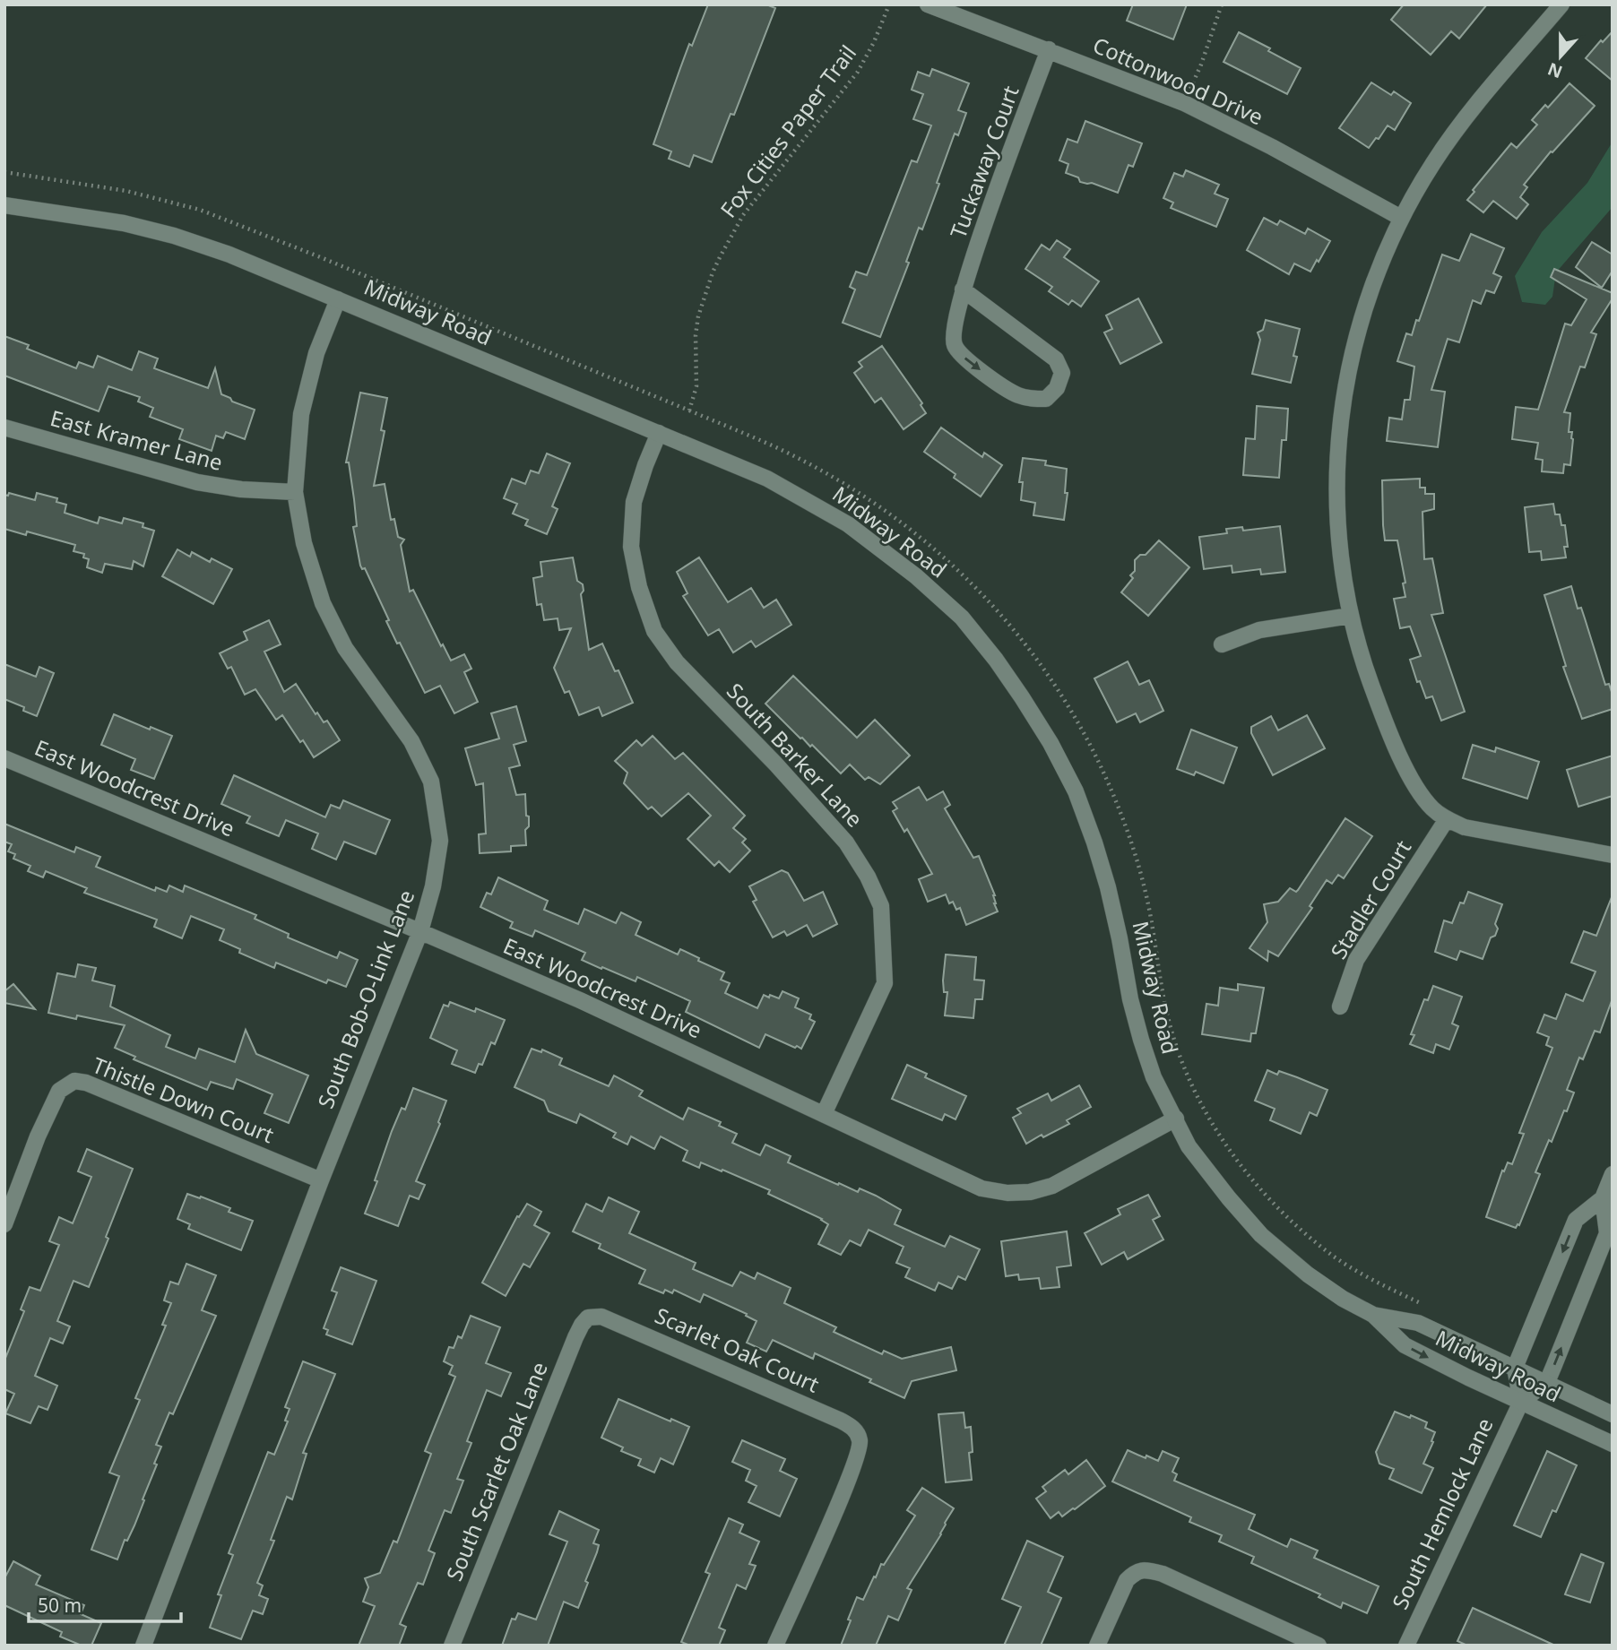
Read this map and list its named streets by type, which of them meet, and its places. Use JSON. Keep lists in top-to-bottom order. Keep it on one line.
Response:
{"streets":{"street":["Cottonwood Drive","Tuckaway Court","Midway Road","East Kramer Lane","South Barker Lane","East Woodcrest Drive","Stadler Court","South Bob-O-Link Lane","Thistle Down Court","Scarlet Oak Court","South Scarlet Oak Lane","South Hemlock Lane"],"path":["Fox Cities Paper Trail"]},"crossings":[["Cottonwood Drive","Tuckaway Court"],["Midway Road","South Barker Lane"],["Midway Road","East Woodcrest Drive"],["Midway Road","South Bob-O-Link Lane"],["Midway Road","South Hemlock Lane"],["East Kramer Lane","South Bob-O-Link Lane"],["South Barker Lane","East Woodcrest Drive"],["East Woodcrest Drive","South Bob-O-Link Lane"],["South Bob-O-Link Lane","Thistle Down Court"],["Scarlet Oak Court","South Scarlet Oak Lane"]],"scale_bar":"50 m","north":"bottom"}
